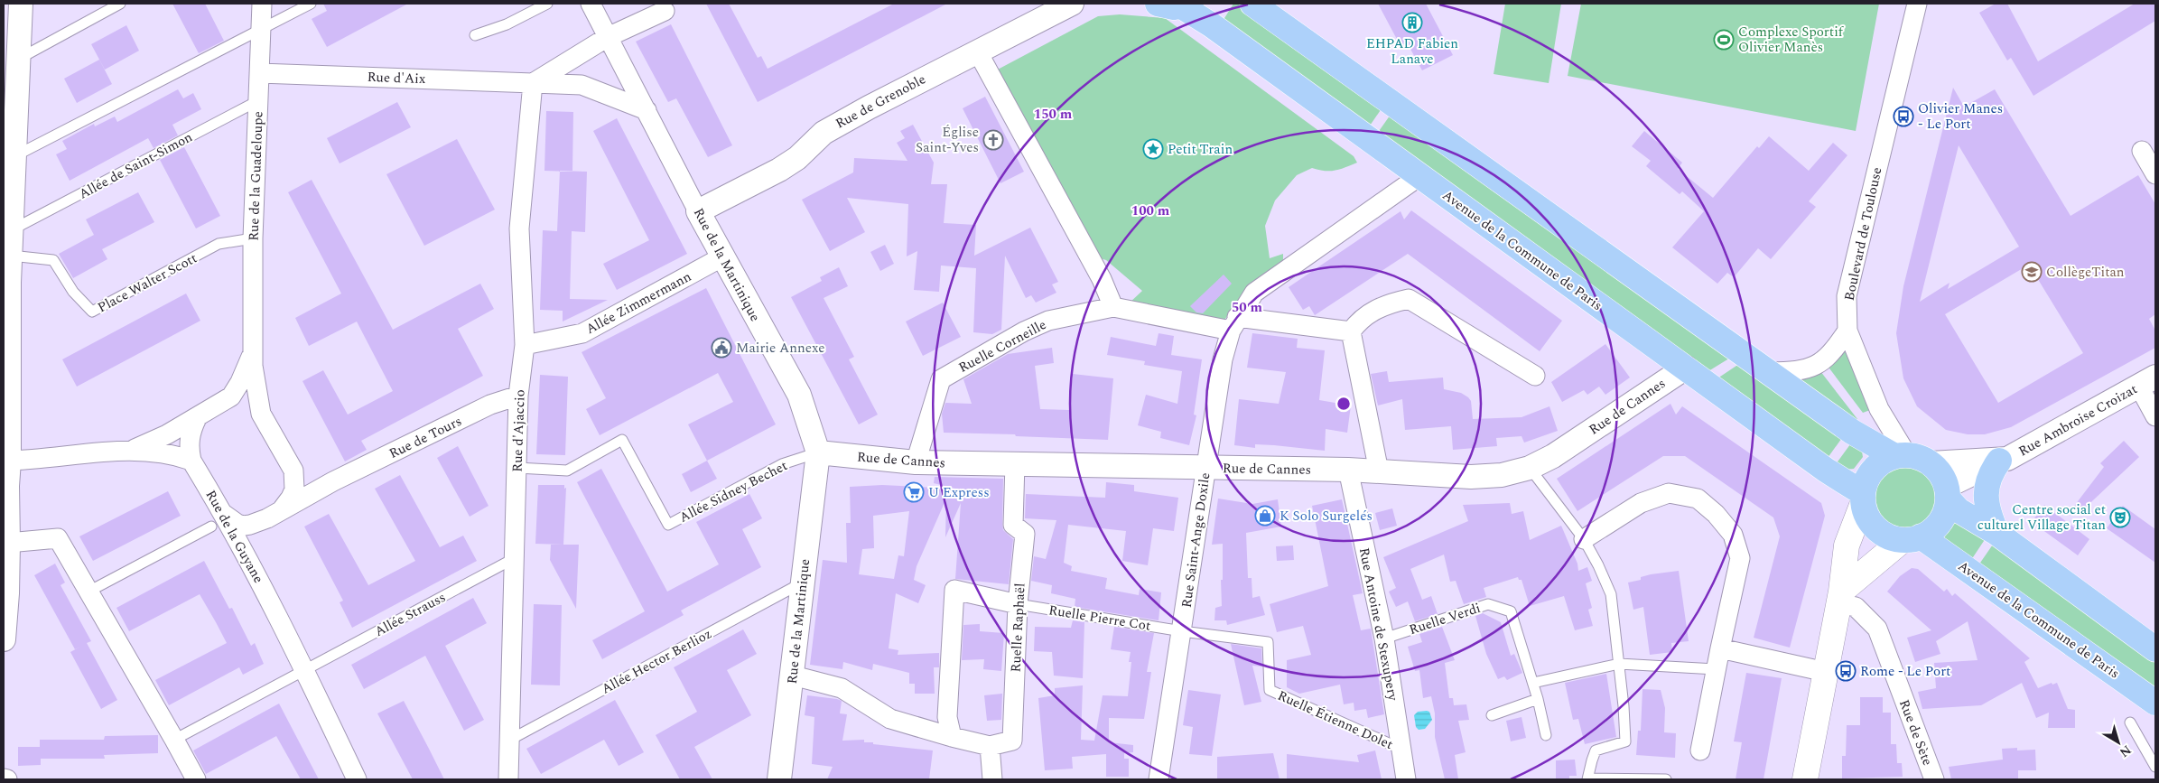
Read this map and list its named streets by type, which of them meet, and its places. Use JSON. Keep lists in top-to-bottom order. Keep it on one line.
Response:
{"streets":{"main road":["Avenue de la Commune de Paris"],"street":["Rue d'Aix","Rue de Grenoble","Rue de la Guadeloupe","Boulevard de Toulouse","Rue de la Martinique","Allée Zimmermann","Ruelle Corneille","Rue de Cannes","Rue Ambroise Croizat","Rue d'Ajaccio","Rue de Tours","Rue de la Guyane","Rue Saint-Ange Doxile","Rue Antoine de Stexupery","Ruelle Raphaël","Rue de Sète"],"lane":["Allée de Saint-Simon","Place Walter Scott","Allée Sidney Bechet","Allée Strauss","Ruelle Pierre Cot","Ruelle Verdi","Allée Hector Berlioz","Ruelle Étienne Dolet"]},"crossings":[["Rue d'Aix","Rue de la Guadeloupe"],["Rue d'Aix","Rue de la Martinique"],["Rue d'Aix","Rue d'Ajaccio"],["Rue de Grenoble","Rue de la Martinique"],["Allée de Saint-Simon","Rue de la Guadeloupe"],["Rue de la Guadeloupe","Place Walter Scott"],["Rue de la Guadeloupe","Rue de Tours"],["Rue de la Guadeloupe","Rue de la Guyane"],["Boulevard de Toulouse","Avenue de la Commune de Paris"],["Boulevard de Toulouse","Rue Ambroise Croizat"],["Avenue de la Commune de Paris","Rue de Cannes"],["Avenue de la Commune de Paris","Rue Ambroise Croizat"],["Avenue de la Commune de Paris","Rue Saint-Ange Doxile"],["Rue de la Martinique","Allée Zimmermann"],["Rue de la Martinique","Rue de Cannes"],["Rue de la Martinique","Allée Sidney Bechet"],["Rue de la Martinique","Allée Hector Berlioz"],["Allée Zimmermann","Rue d'Ajaccio"],["Ruelle Corneille","Rue de Cannes"],["Ruelle Corneille","Rue Saint-Ange Doxile"],["Rue de Cannes","Allée Sidney Bechet"],["Rue de Cannes","Rue Saint-Ange Doxile"],["Rue de Cannes","Rue Antoine de Stexupery"],["Rue de Cannes","Ruelle Raphaël"],["Rue d'Ajaccio","Rue de Tours"],["Rue d'Ajaccio","Allée Sidney Bechet"],["Rue d'Ajaccio","Allée Strauss"],["Rue d'Ajaccio","Allée Hector Berlioz"],["Rue de Tours","Rue de la Guyane"],["Rue de la Guyane","Allée Strauss"],["Rue Saint-Ange Doxile","Ruelle Pierre Cot"],["Rue Saint-Ange Doxile","Ruelle Étienne Dolet"],["Ruelle Pierre Cot","Ruelle Raphaël"],["Ruelle Pierre Cot","Ruelle Étienne Dolet"],["Ruelle Verdi","Rue Antoine de Stexupery"],["Rue Antoine de Stexupery","Ruelle Étienne Dolet"]],"places":{"building":["EHPAD Fabien Lanave"],"sports":["Complexe Sportif Olivier Manès"],"bus stop":["Olivier Manes - Le Port","Rome - Le Port"],"church":["Église Saint-Yves"],"place":["Petit Train"],"school or university":["CollègeTitan"],"public building":["Mairie Annexe"],"supermarket":["U Express"],"shop":["K Solo Surgelés"],"theatre":["Centre social et culturel Village Titan"]},"north":"bottom right","rings":["150 m","100 m","50 m"]}
